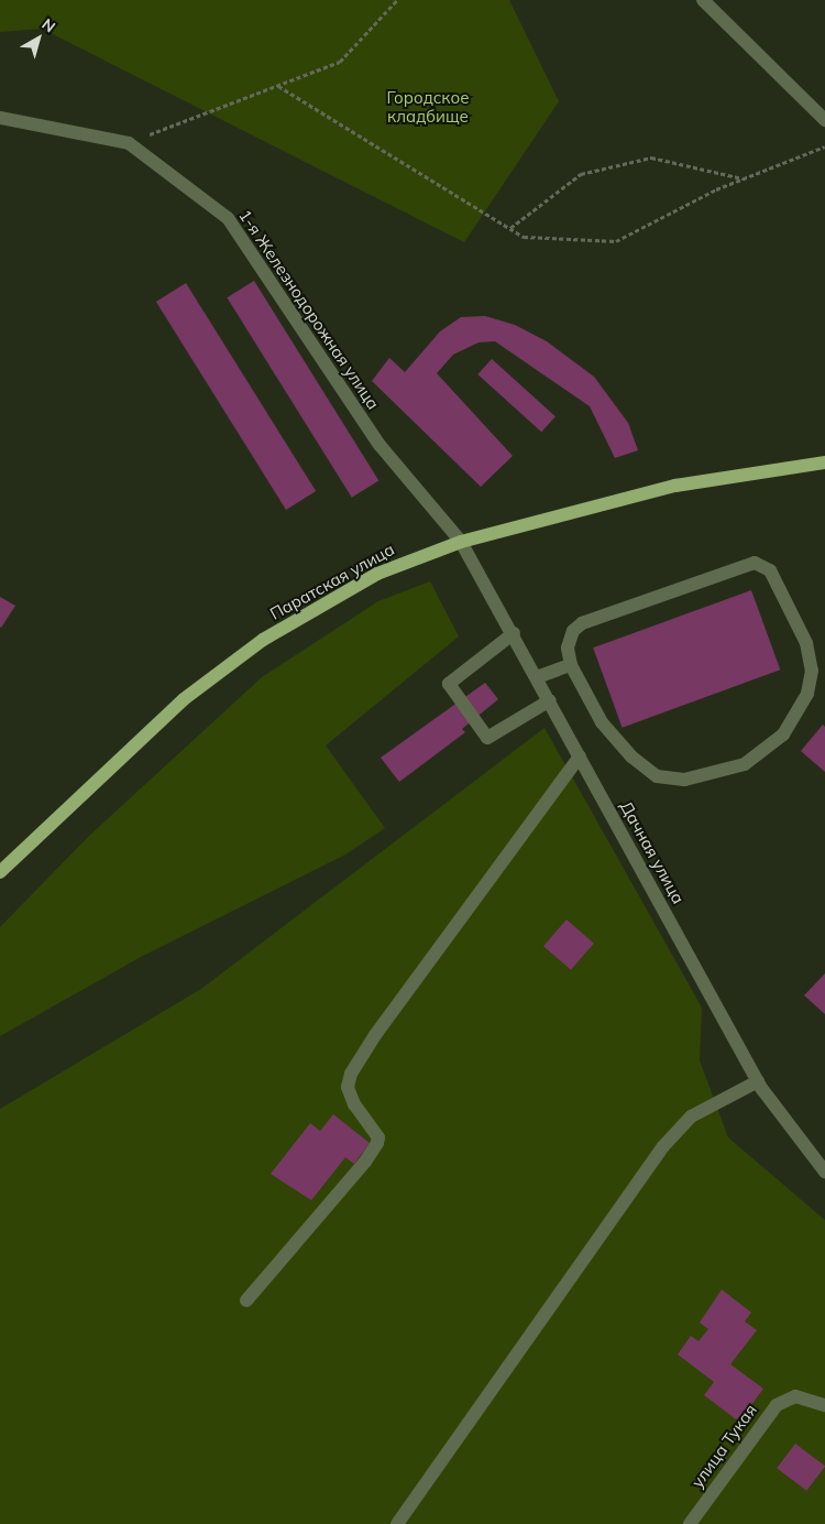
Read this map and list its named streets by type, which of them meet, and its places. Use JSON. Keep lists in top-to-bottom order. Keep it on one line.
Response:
{"streets":{"main road":["Паратская улица"],"street":["1-я Железнодорожная улица","Дачная улица","улица Тукая"]},"crossings":[["1-я Железнодорожная улица","Паратская улица"],["1-я Железнодорожная улица","Дачная улица"],["Паратская улица","Дачная улица"]],"parks":["Городское кладбище"],"north":"top right"}
